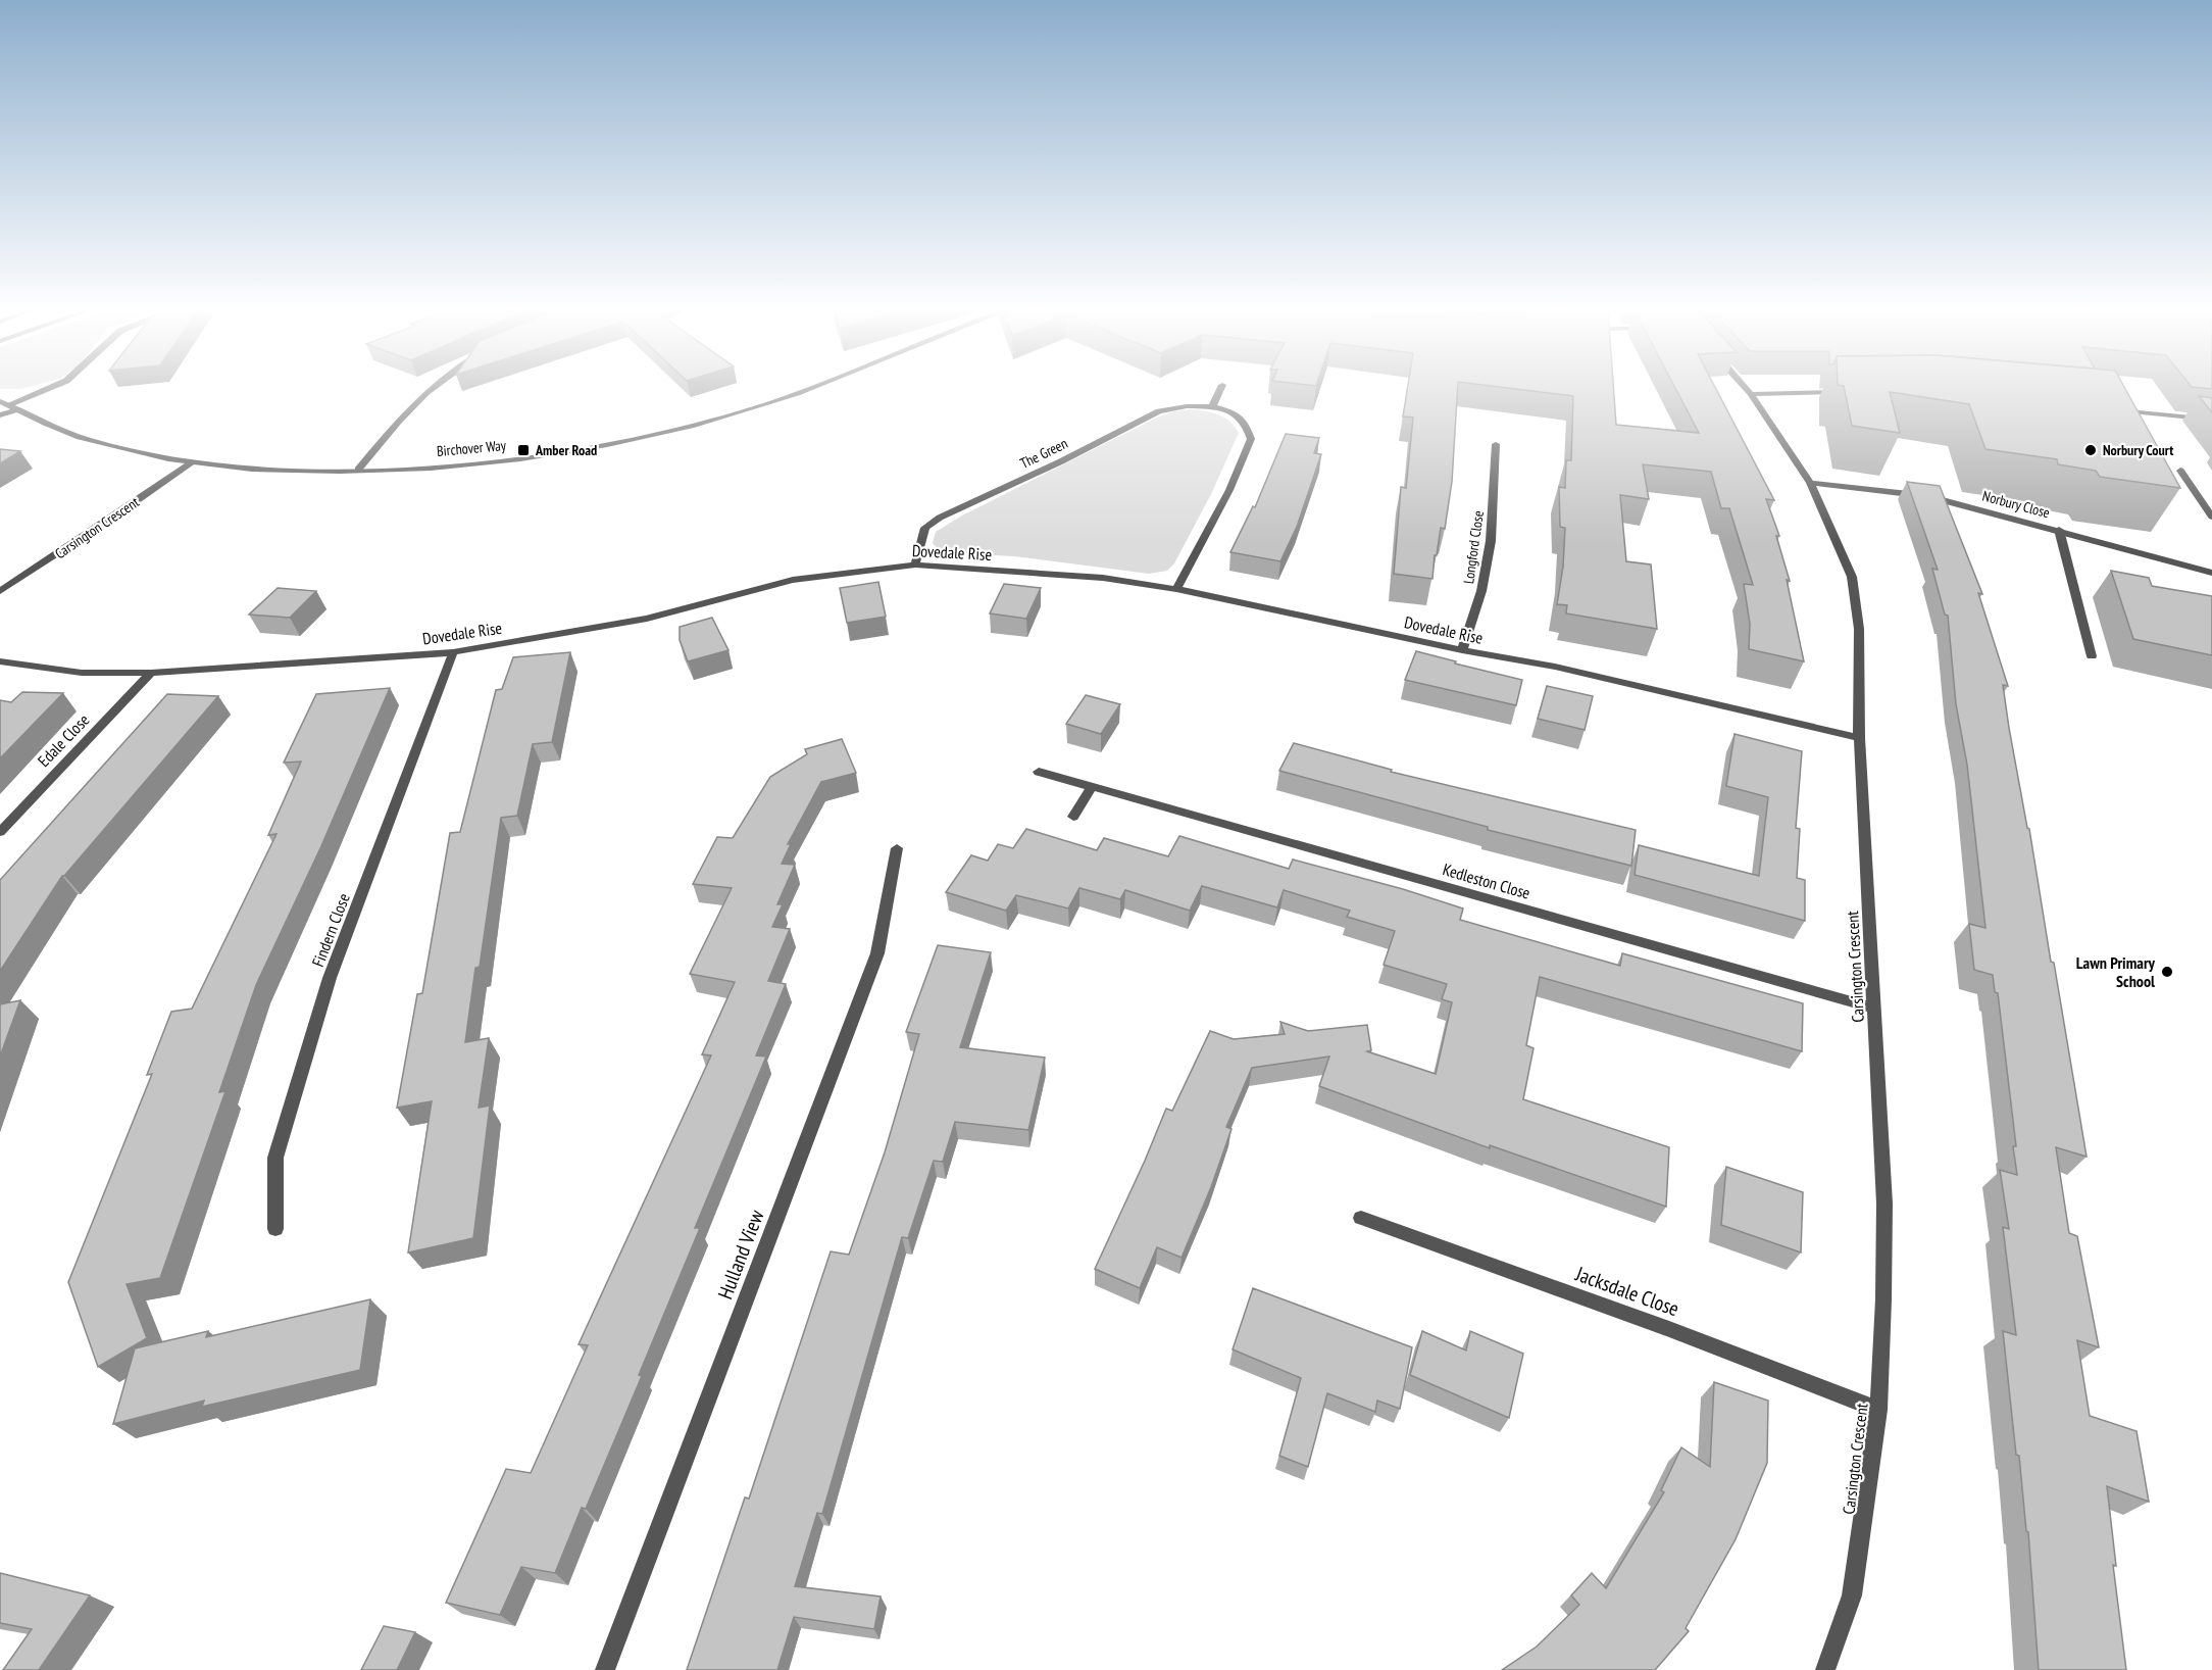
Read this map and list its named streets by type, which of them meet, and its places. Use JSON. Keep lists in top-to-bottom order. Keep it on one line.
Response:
{"streets":{"street":["Birchover Way","The Green","Norbury Close","Carsington Crescent","Longford Close","Dovedale Rise","Edale Close","Kedleston Close","Findern Close","Hulland View","Jacksdale Close"]},"crossings":[["Birchover Way","Carsington Crescent"],["The Green","Dovedale Rise"],["Norbury Close","Carsington Crescent"],["Carsington Crescent","Dovedale Rise"],["Carsington Crescent","Kedleston Close"],["Carsington Crescent","Jacksdale Close"],["Longford Close","Dovedale Rise"],["Dovedale Rise","Edale Close"],["Dovedale Rise","Findern Close"]],"places":{"transit":["Amber Road"],"other":["Norbury Court","Lawn Primary School"]}}
